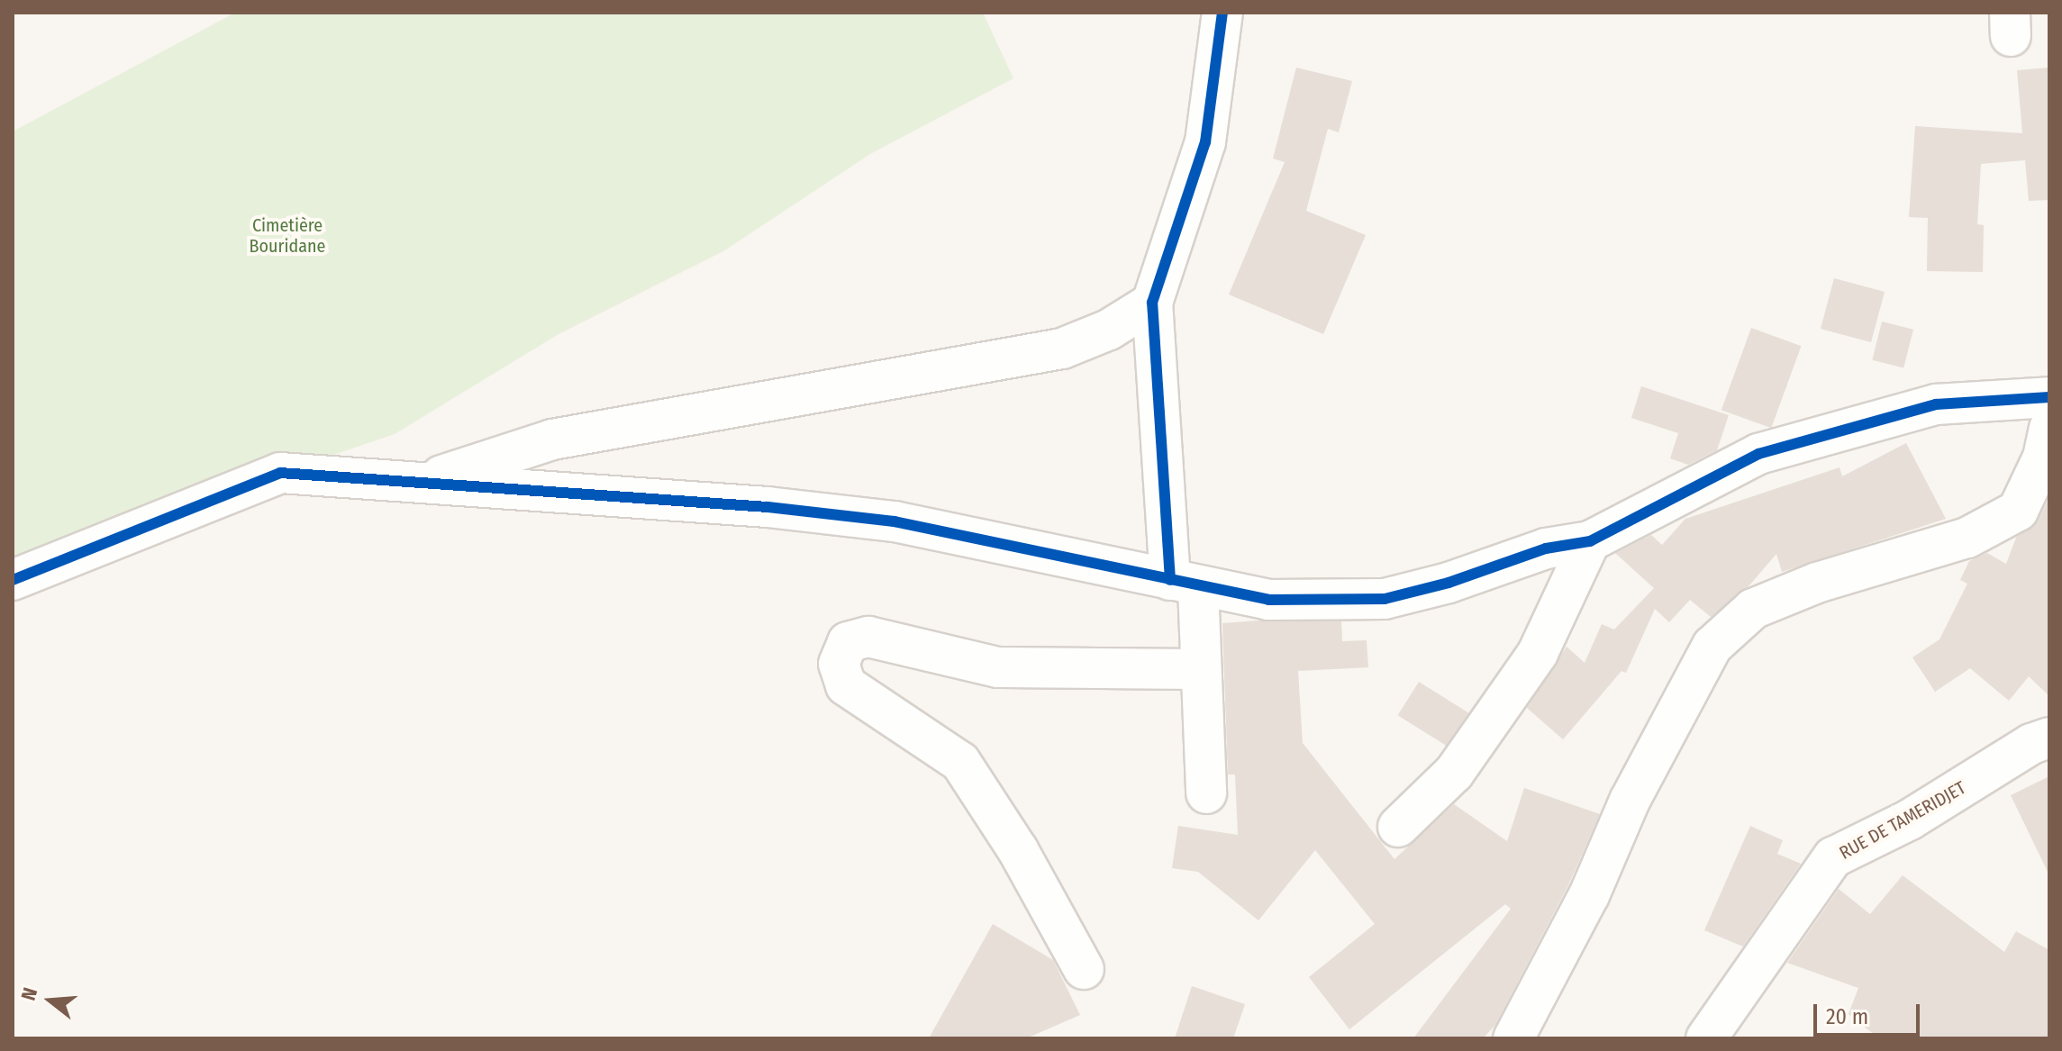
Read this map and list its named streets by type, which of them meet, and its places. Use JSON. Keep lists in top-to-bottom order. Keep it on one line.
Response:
{"streets":{"street":["RUE DE TAMERIDJET"]},"parks":["Cimetière Bouridane"],"scale_bar":"20 m","north":"left"}
